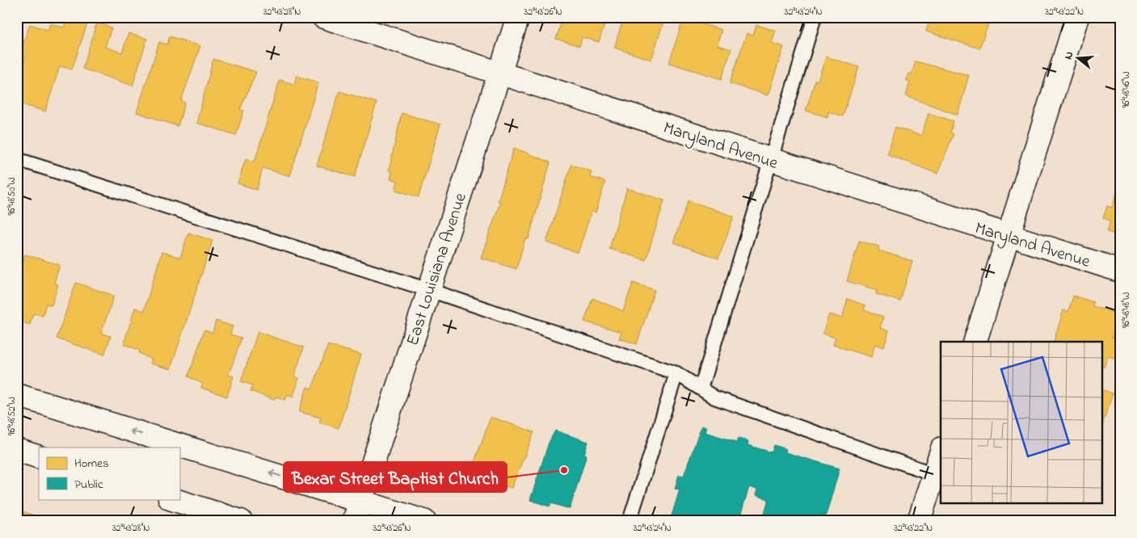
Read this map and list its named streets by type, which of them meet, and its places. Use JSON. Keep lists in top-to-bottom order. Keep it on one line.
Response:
{"streets":{"street":["Maryland Avenue","East Louisiana Avenue"]},"crossings":[["Maryland Avenue","East Louisiana Avenue"]],"places":["Bexar Street Baptist Church"],"legend":["Homes","Public"],"north":"left","coordinates":["32°43'28\"N","32°43'26\"N","32°43'24\"N","32°43'22\"N","96°48'46\"W","96°48'50\"W","96°48'48\"W","96°48'52\"W"]}
